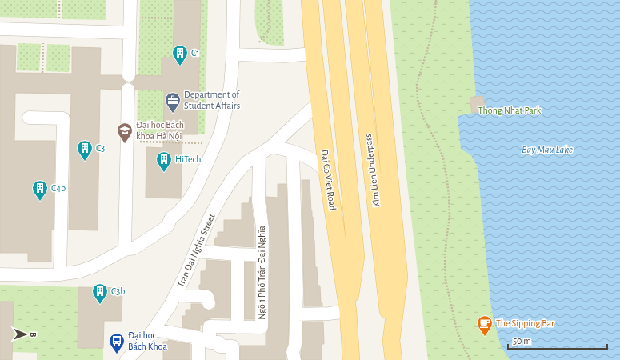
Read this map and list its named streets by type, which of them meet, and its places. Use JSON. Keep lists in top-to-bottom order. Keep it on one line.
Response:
{"streets":{"main road":["Kim Lien Underpass","Dai Co Viet Road"],"street":["Tran Dai Nghia Street","Ngõ 1 Phố Trần Đại Nghĩa"]},"crossings":[["Dai Co Viet Road","Tran Dai Nghia Street"],["Tran Dai Nghia Street","Ngõ 1 Phố Trần Đại Nghĩa"]],"water":["Bay Mau Lake"],"parks":["Thong Nhat Park"],"places":{"building":["C1","C3","HiTech","C4b","C3b"],"office":["Department of Student Affairs"],"school or university":["Đại học Bách khoa Hà Nội"],"cafe":["The Sipping Bar"],"bus stop":["Đại học Bách Khoa"]},"scale_bar":"50 m","north":"right"}
